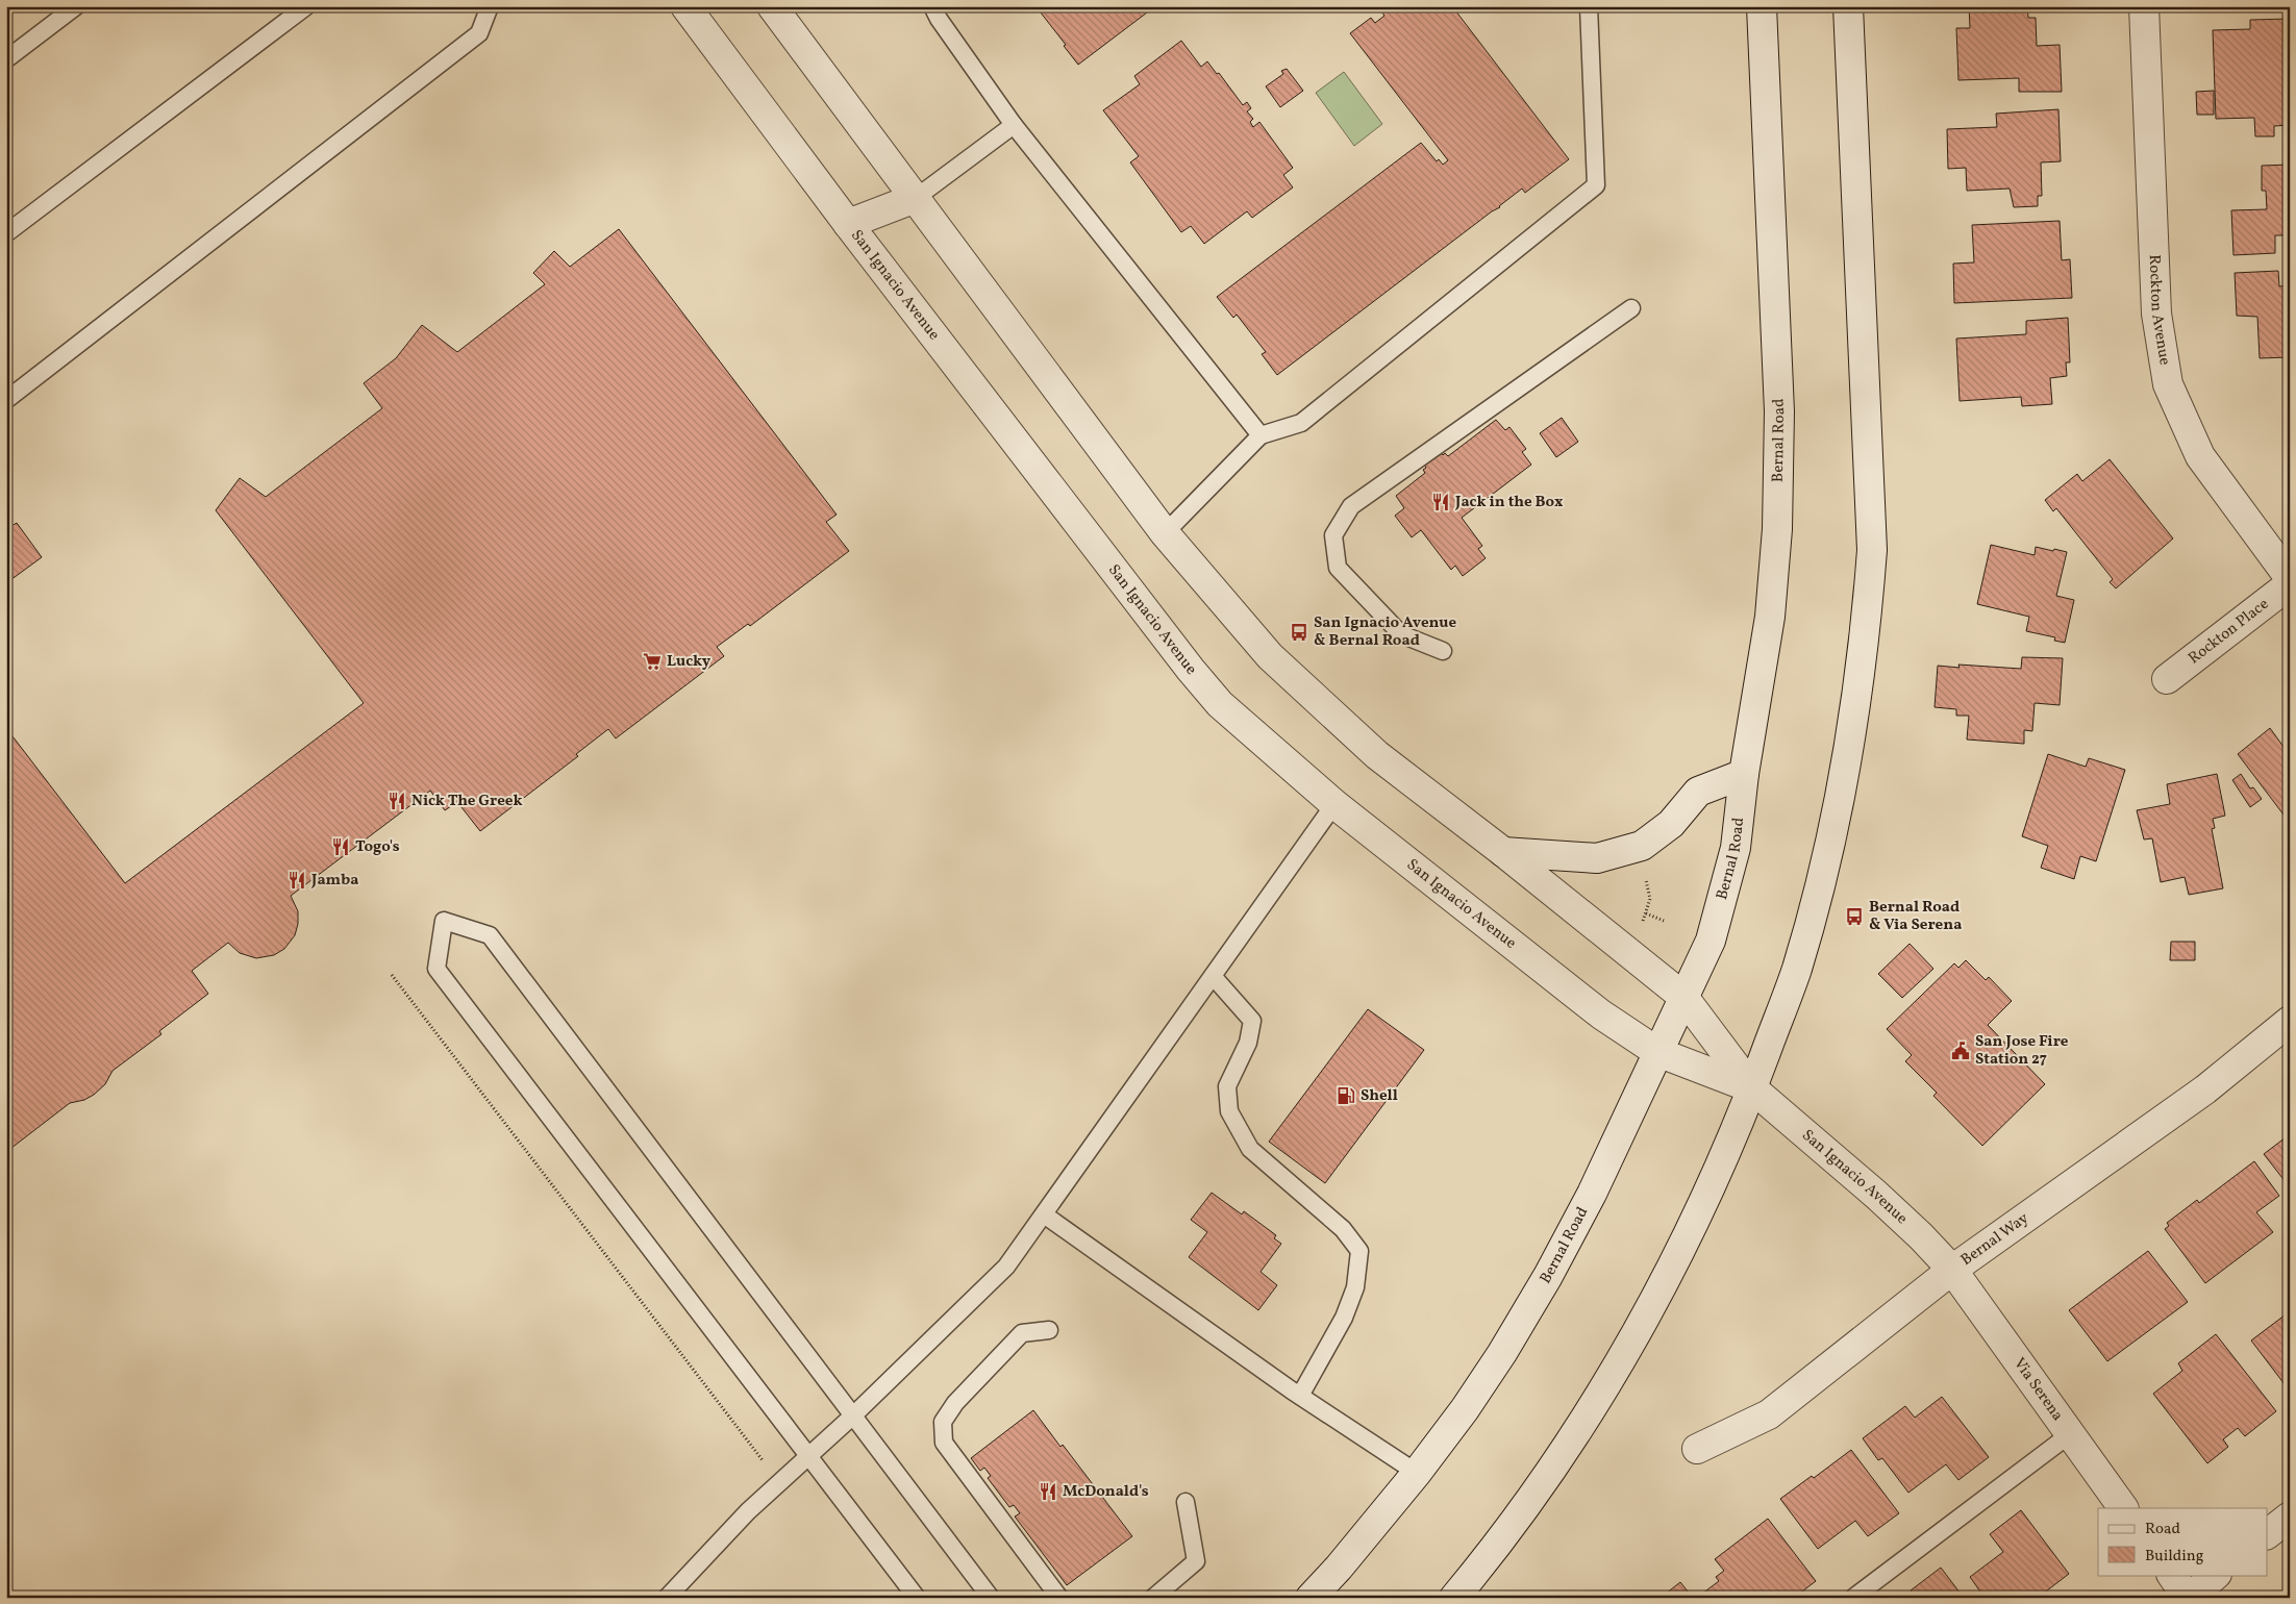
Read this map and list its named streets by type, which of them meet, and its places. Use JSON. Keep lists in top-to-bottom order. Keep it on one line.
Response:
{"streets":{"street":["San Ignacio Avenue","Rockton Avenue","Bernal Road","Rockton Place","Bernal Way","Via Serena"]},"crossings":[["San Ignacio Avenue","Bernal Road"],["San Ignacio Avenue","Bernal Way"],["San Ignacio Avenue","Via Serena"],["Bernal Way","Via Serena"]],"places":{"restaurant":["Jack in the Box","Nick The Greek","Togo's","Jamba","McDonald's"],"bus stop":["San Ignacio Avenue & Bernal Road","Bernal Road & Via Serena"],"supermarket":["Lucky"],"public building":["San Jose Fire Station 27"],"fuel station":["Shell"]},"legend":["Road","Building"]}
